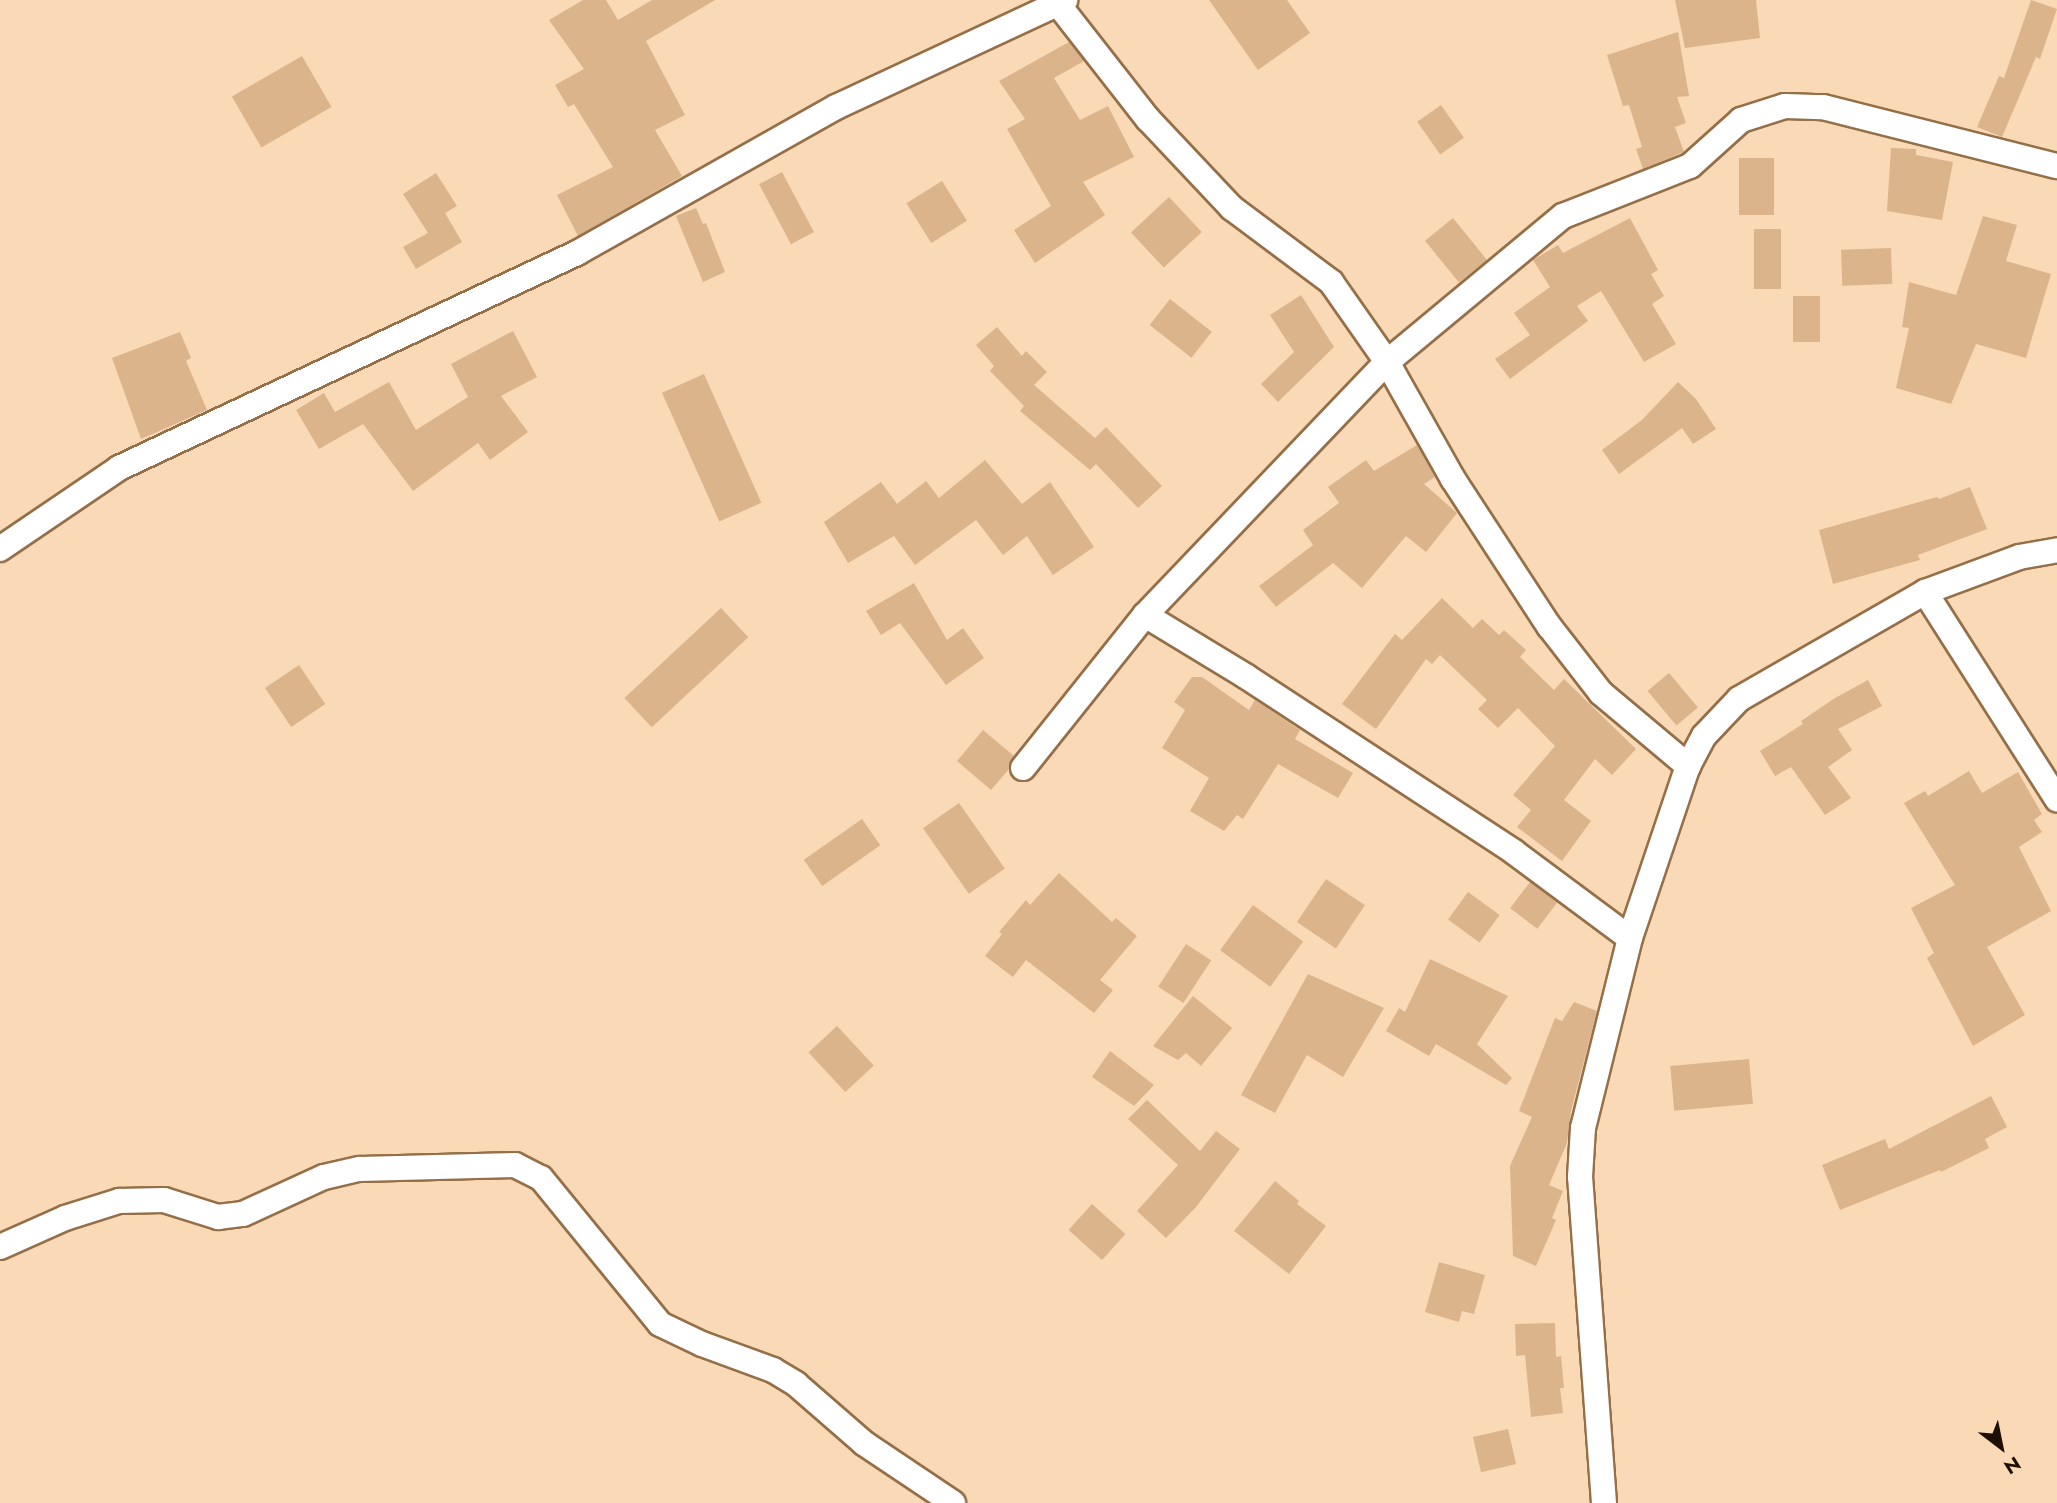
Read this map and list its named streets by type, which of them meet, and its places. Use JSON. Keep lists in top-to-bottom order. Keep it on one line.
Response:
{"north":"bottom right"}
